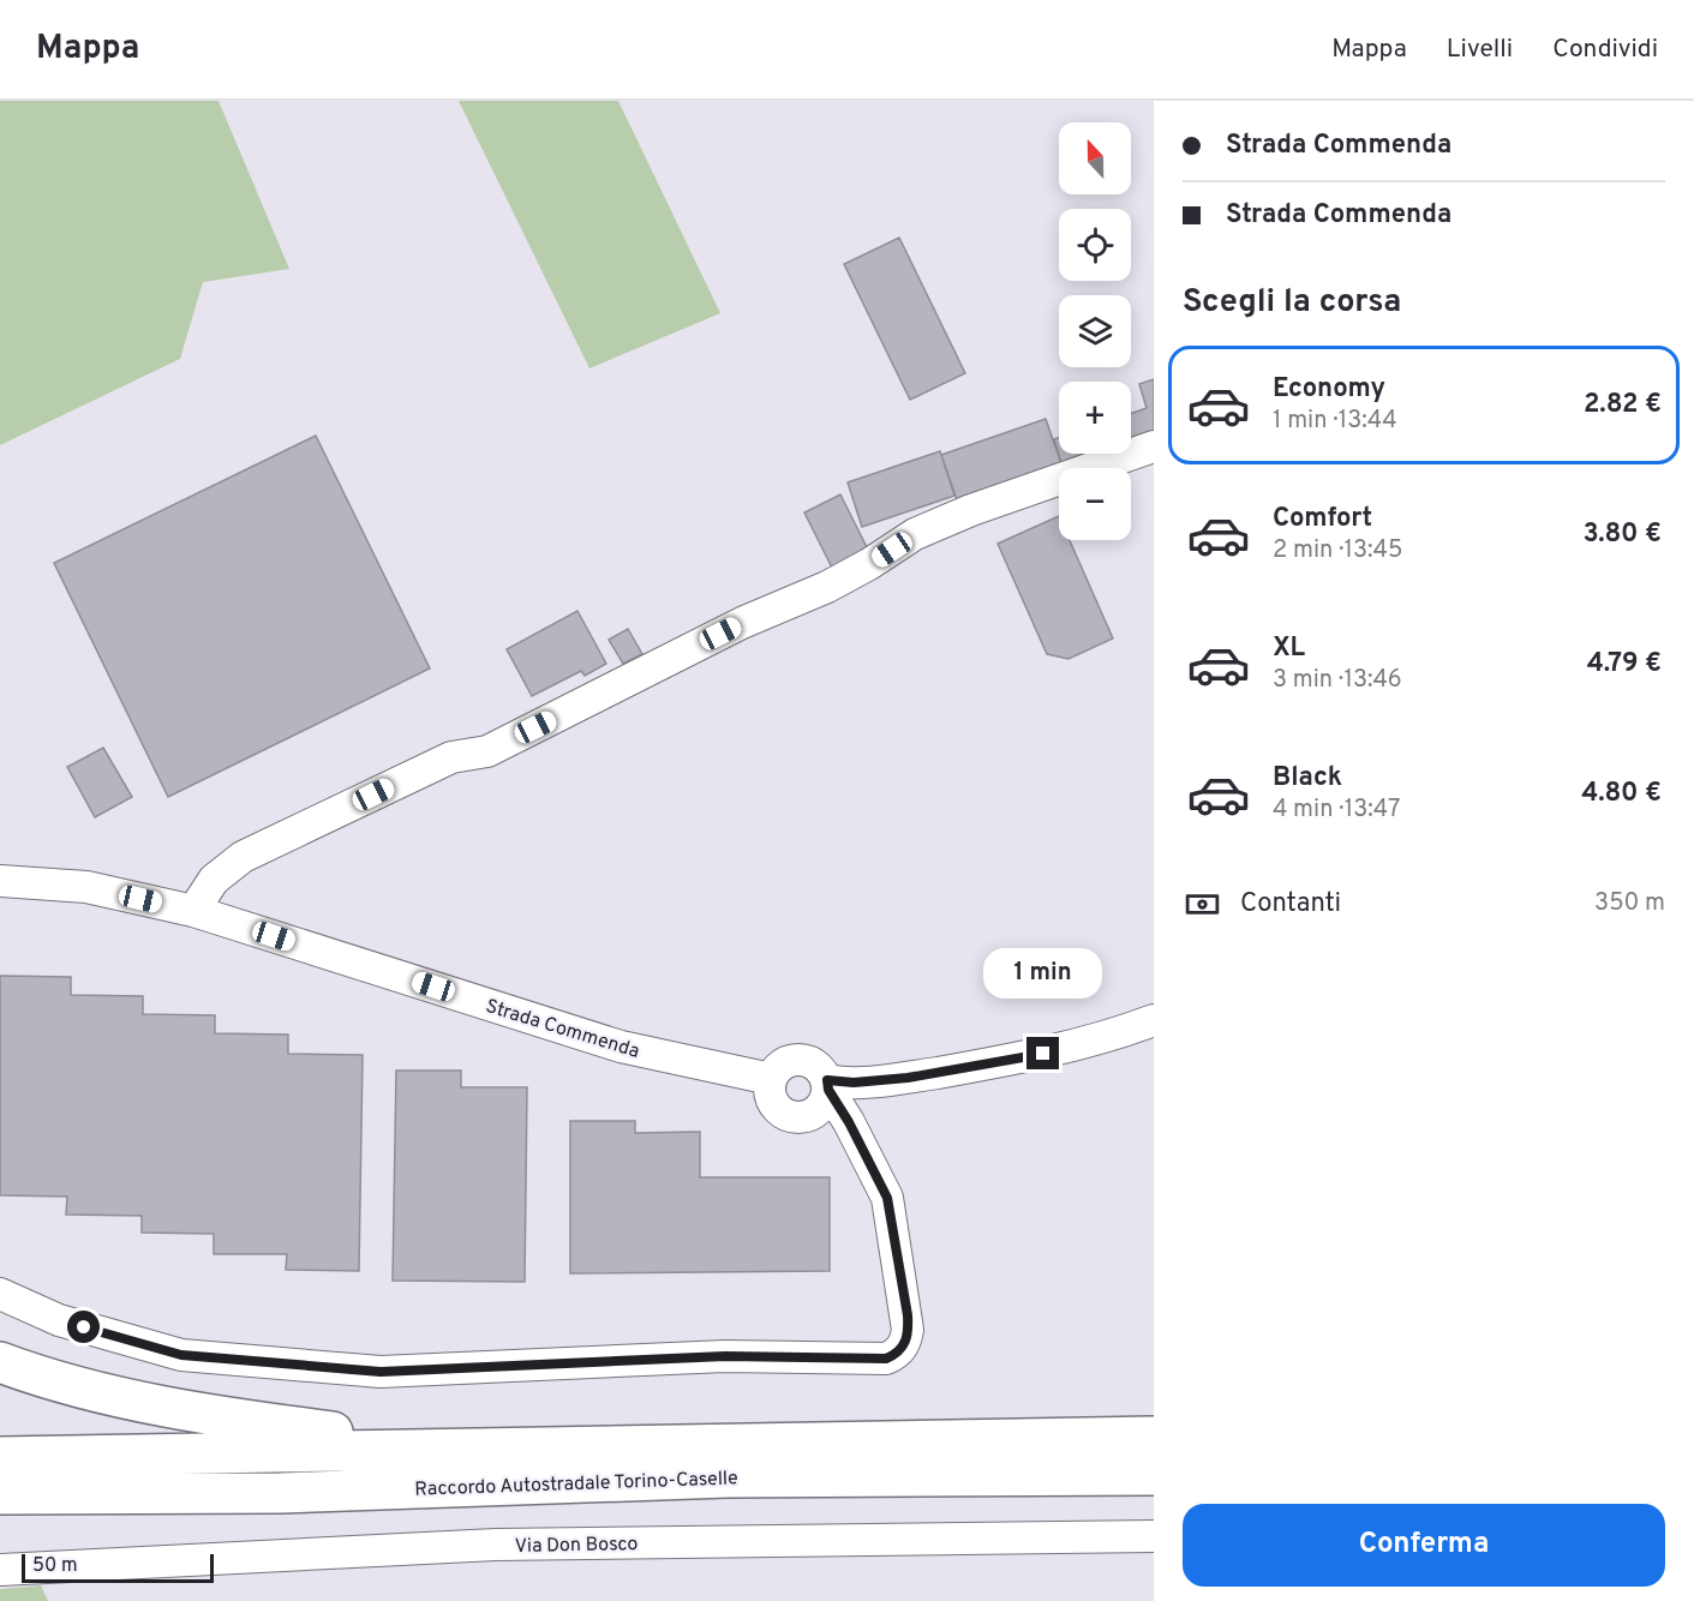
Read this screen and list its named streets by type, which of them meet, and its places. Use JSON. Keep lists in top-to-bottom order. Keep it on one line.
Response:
{"streets":{"highway":["Raccordo Autostradale Torino-Caselle"],"street":["Strada Commenda","Via Don Bosco"]},"scale_bar":"50 m","north":"top","page":{"header":"Mappa","nav":["Mappa","Livelli","Condividi"],"banner":["Strada Commenda","Strada Commenda"],"map_buttons":["+","−"],"heading":"Scegli la corsa","list":[{"name":"Economy","note":"1 min · 13:44","value":"2.82 €"},{"name":"Comfort","note":"2 min · 13:45","value":"3.80 €"},{"name":"XL","note":"3 min · 13:46","value":"4.79 €"},{"name":"Black","note":"4 min · 13:47","value":"4.80 €"}],"pay":["Contanti","350 m"],"bubble":"1 min","buttons":"Conferma","scale":"50 m"}}
